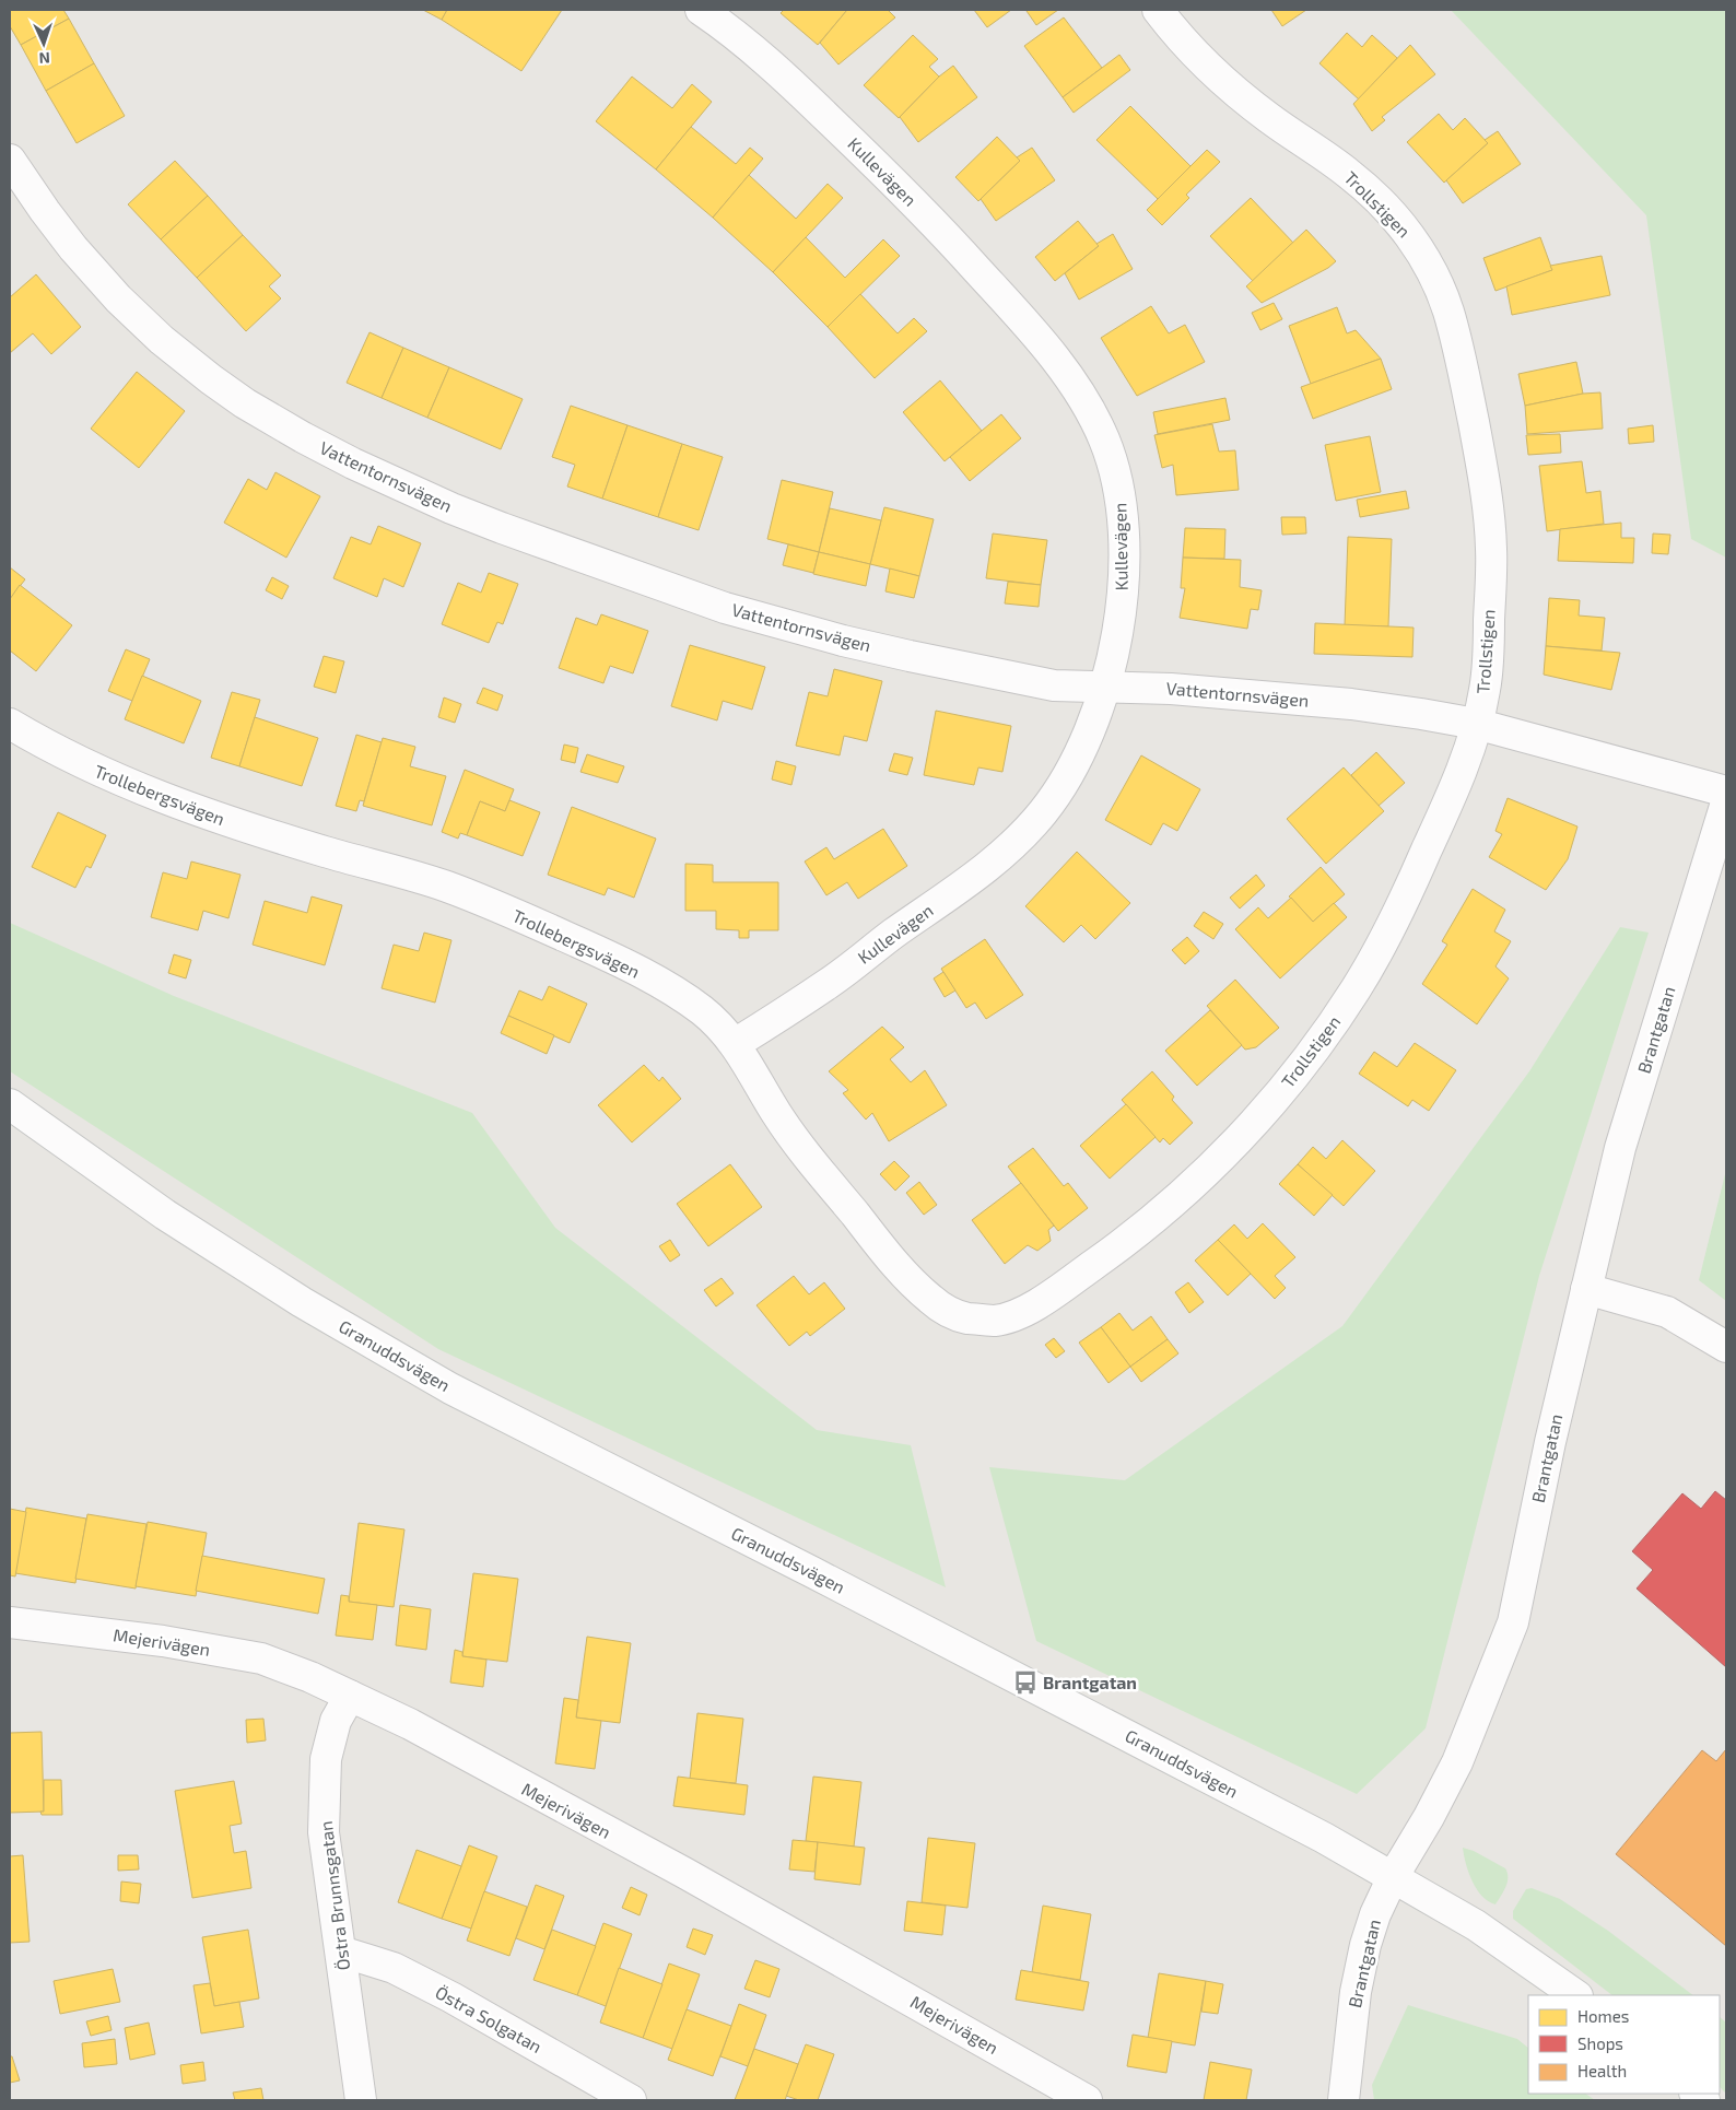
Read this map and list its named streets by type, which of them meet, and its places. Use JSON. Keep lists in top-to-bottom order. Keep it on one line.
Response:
{"streets":{"street":["Kullevägen","Trollstigen","Vattentornsvägen","Trollebergsvägen","Brantgatan","Granuddsvägen","Mejerivägen","Östra Brunnsgatan","Östra Solgatan"]},"crossings":[["Kullevägen","Vattentornsvägen"],["Kullevägen","Trollebergsvägen"],["Trollstigen","Vattentornsvägen"],["Trollstigen","Trollebergsvägen"],["Brantgatan","Granuddsvägen"],["Mejerivägen","Östra Brunnsgatan"],["Östra Brunnsgatan","Östra Solgatan"]],"places":{"bus stop":["Brantgatan"]},"legend":["Homes","Shops","Health"],"north":"bottom"}
